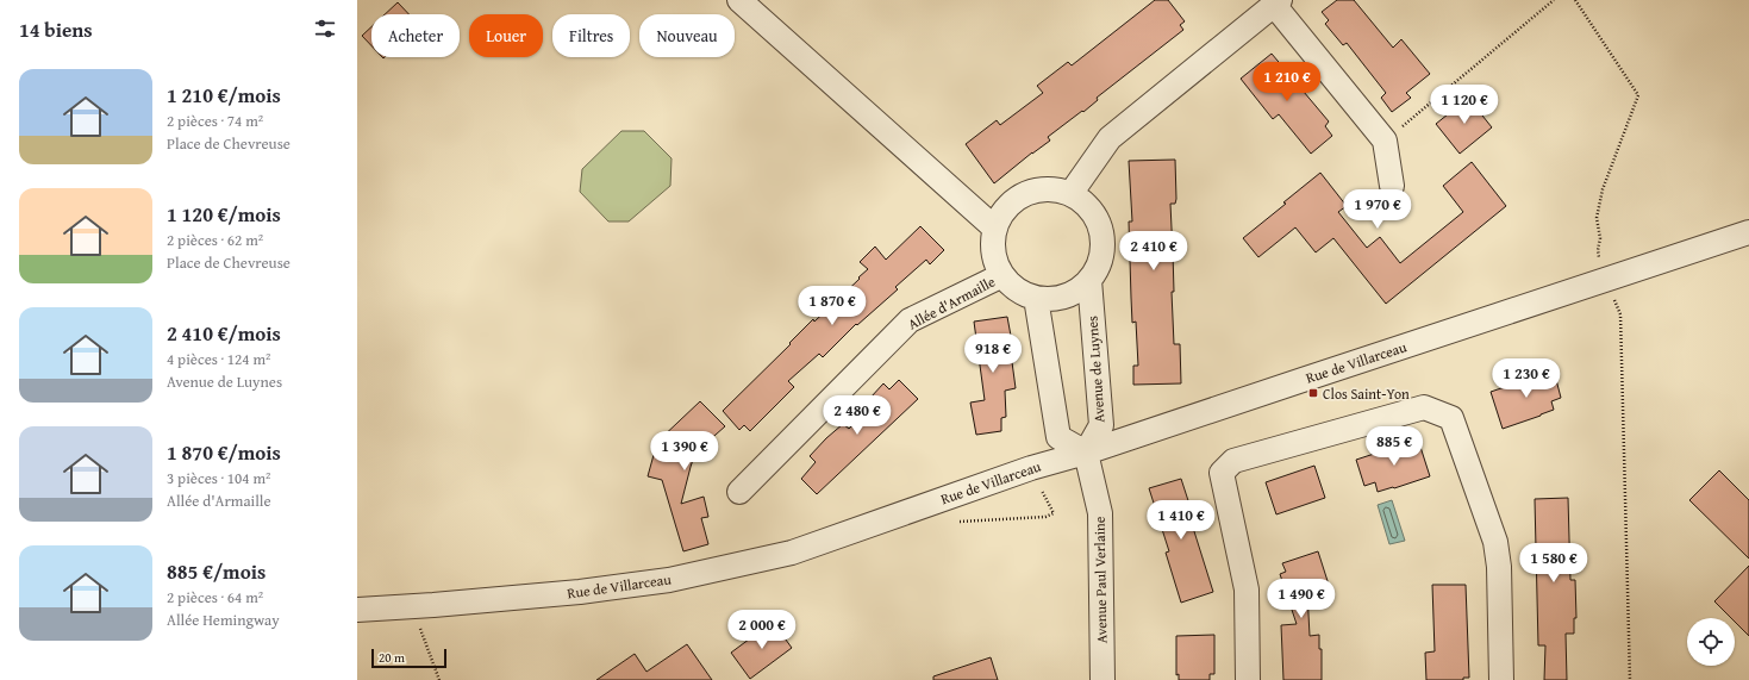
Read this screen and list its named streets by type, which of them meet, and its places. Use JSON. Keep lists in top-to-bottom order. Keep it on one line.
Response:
{"streets":{"street":["Allée d'Armaille","Rue de Villarceau","Avenue de Luynes","Avenue Paul Verlaine"]},"crossings":[["Allée d'Armaille","Avenue de Luynes"],["Rue de Villarceau","Avenue de Luynes"],["Rue de Villarceau","Avenue Paul Verlaine"],["Avenue de Luynes","Avenue Paul Verlaine"]],"places":{"transit":["Clos Saint-Yon"]},"scale_bar":"20 m","page":{"heading":"14 biens","chip":["Acheter","Louer","Filtres","Nouveau"],"list":[{"name":"1 210 €/mois","note":"2 pièces · 74 m² · Place de Chevreuse"},{"name":"1 120 €/mois","note":"2 pièces · 62 m² · Place de Chevreuse"},{"name":"2 410 €/mois","note":"4 pièces · 124 m² · Avenue de Luynes"},{"name":"1 870 €/mois","note":"3 pièces · 104 m² · Allée d'Armaille"},{"name":"885 €/mois","note":"2 pièces · 64 m² · Allée Hemingway"}],"price":["1 210 €","1 120 €","1 970 €","2 410 €","1 870 €","918 €","1 230 €","2 480 €","885 €","1 390 €","1 410 €","1 580 €","1 490 €","2 000 €"],"scale":"20 m"}}
